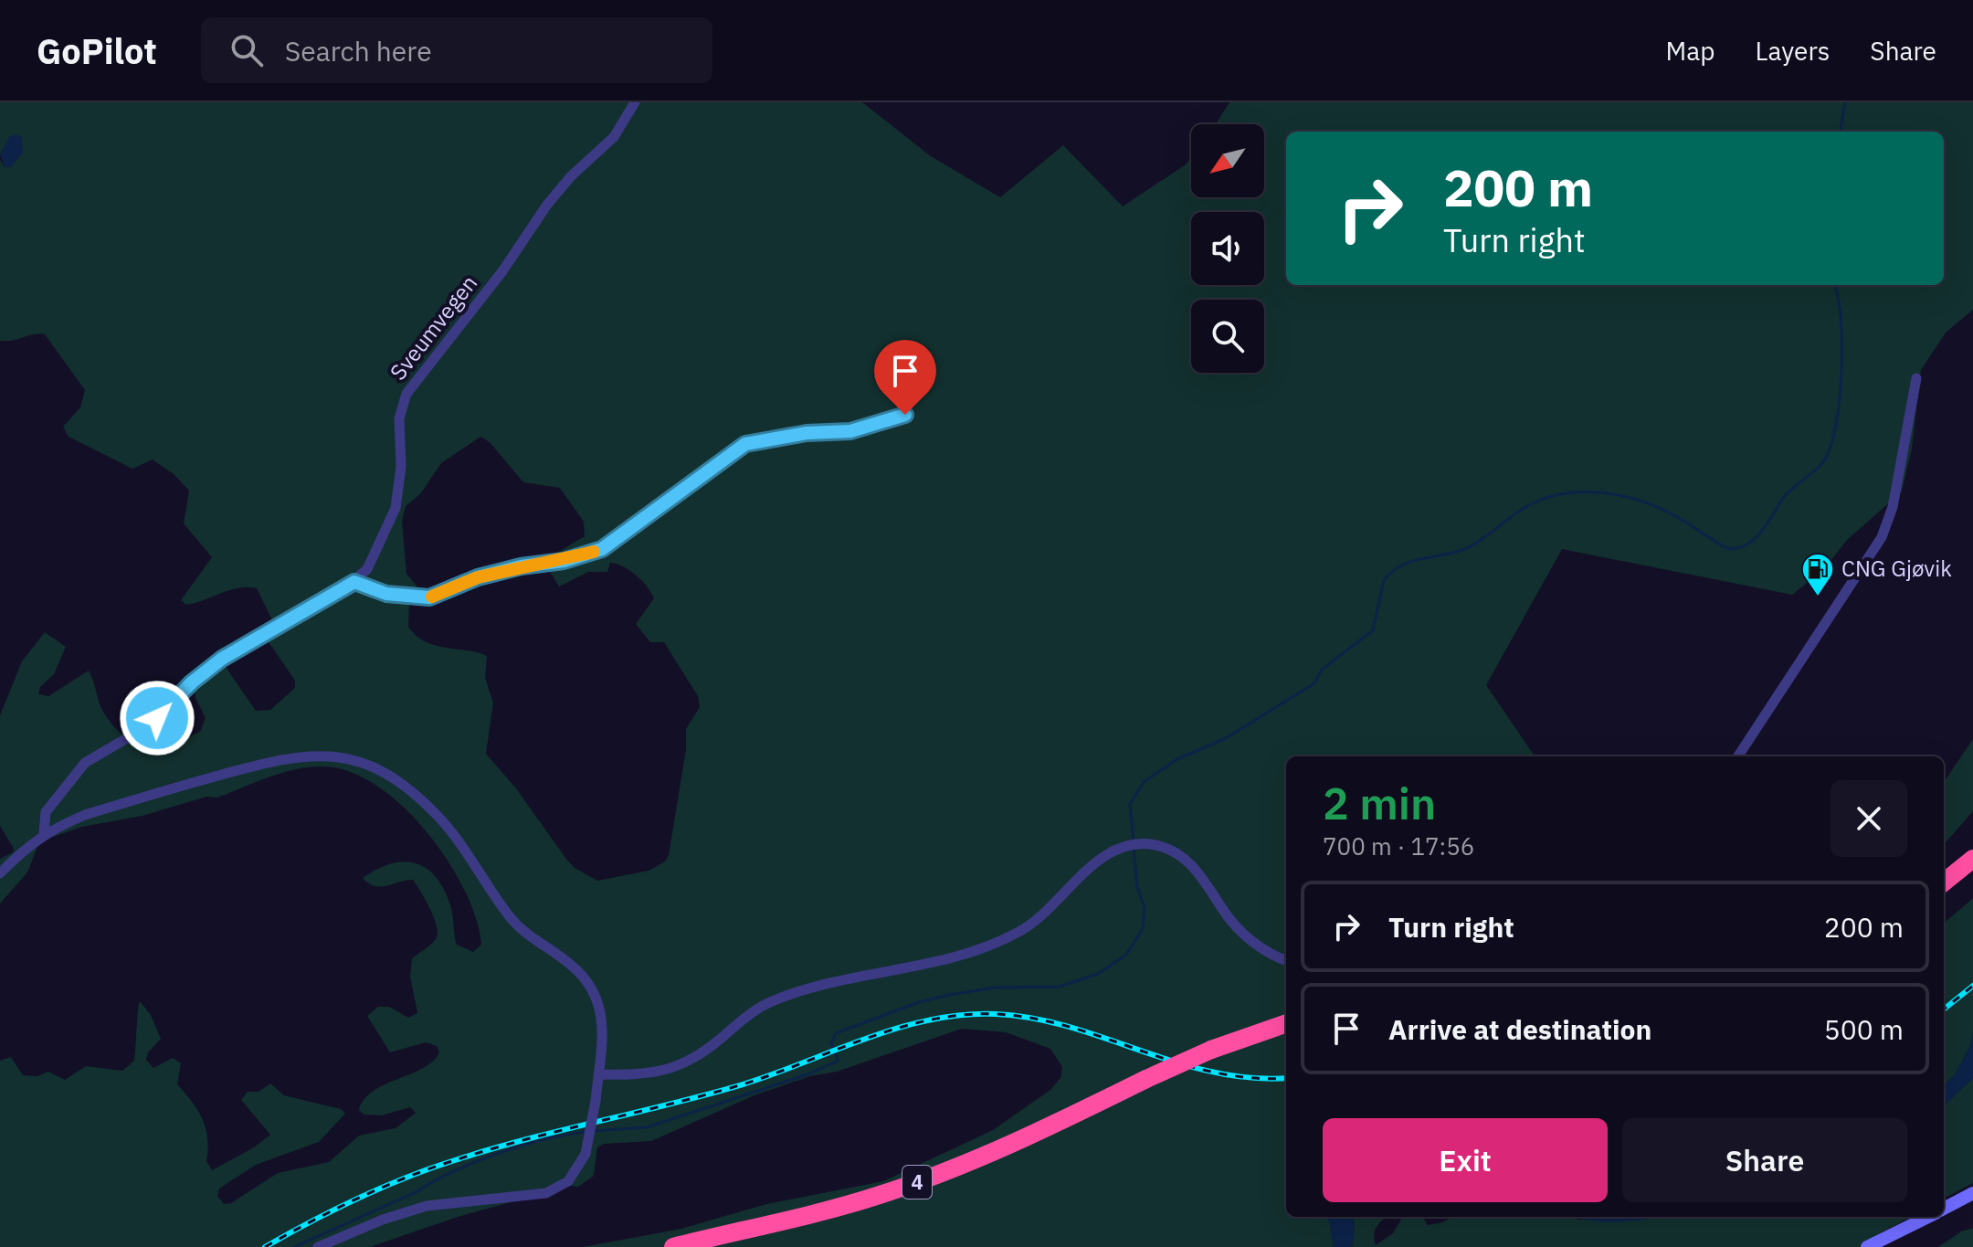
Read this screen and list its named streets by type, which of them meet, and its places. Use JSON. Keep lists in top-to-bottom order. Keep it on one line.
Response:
{"streets":{"highway":["4"],"street":["Sveumvegen"]},"places":{"fuel station":["CNG Gjøvik"]},"north":"bottom left","page":{"header":"GoPilot","search":"Search here","nav":["Map","Layers","Share"],"turn":["200 m","Turn right"],"heading":["2 min","700 m · 17:56"],"list":[{"name":"Turn right","value":"200 m"},{"name":"Arrive at destination","value":"500 m"}],"buttons":["Exit","Share"]}}
